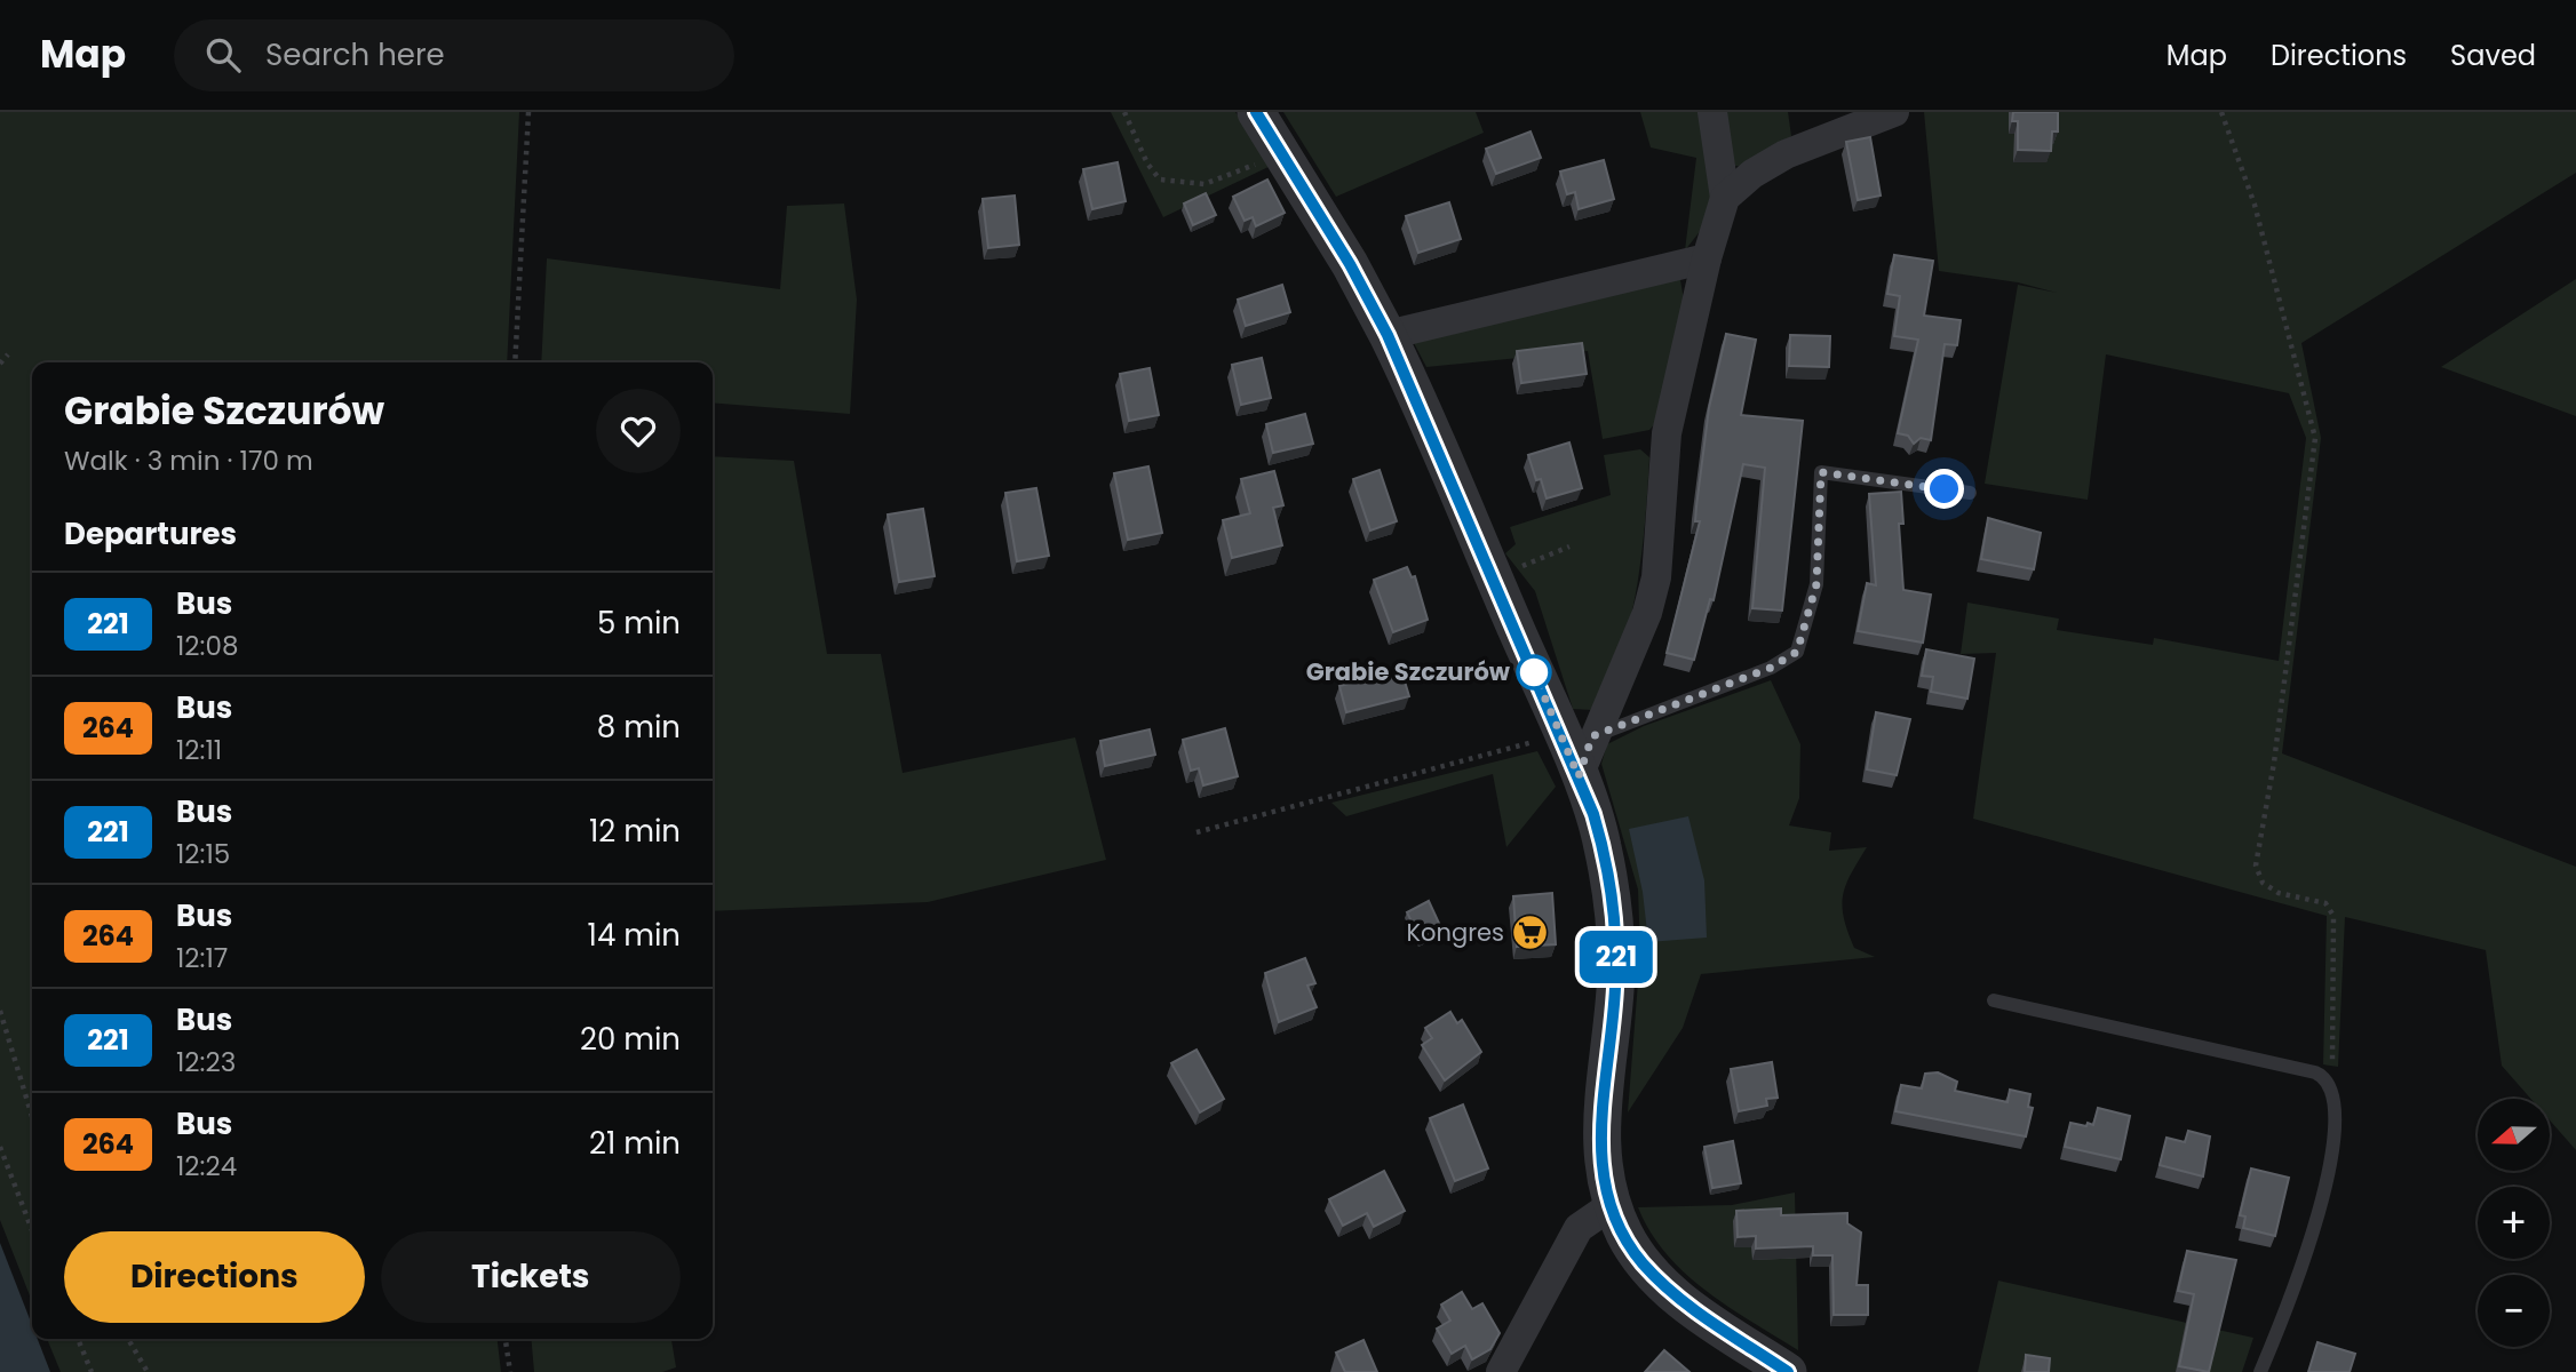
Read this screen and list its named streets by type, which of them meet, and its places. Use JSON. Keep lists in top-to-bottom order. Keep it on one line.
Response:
{"places":{"other":["Grabie Szczurów"],"supermarket":["Kongres"]},"lines":["bus line 221"],"north":"left","page":{"header":"Map","search":"Search here","nav":["Map","Directions","Saved"],"on_map":"221","heading":[["Grabie Szczurów","Walk · 3 min · 170 m"],"Departures"],"list":[{"mark":"221","name":"Bus","note":"12:08","value":"5 min"},{"mark":"264","name":"Bus","note":"12:11","value":"8 min"},{"mark":"221","name":"Bus","note":"12:15","value":"12 min"},{"mark":"264","name":"Bus","note":"12:17","value":"14 min"},{"mark":"221","name":"Bus","note":"12:23","value":"20 min"},{"mark":"264","name":"Bus","note":"12:24","value":"21 min"}],"map_buttons":["+","−"],"buttons":["Directions","Tickets"]}}
